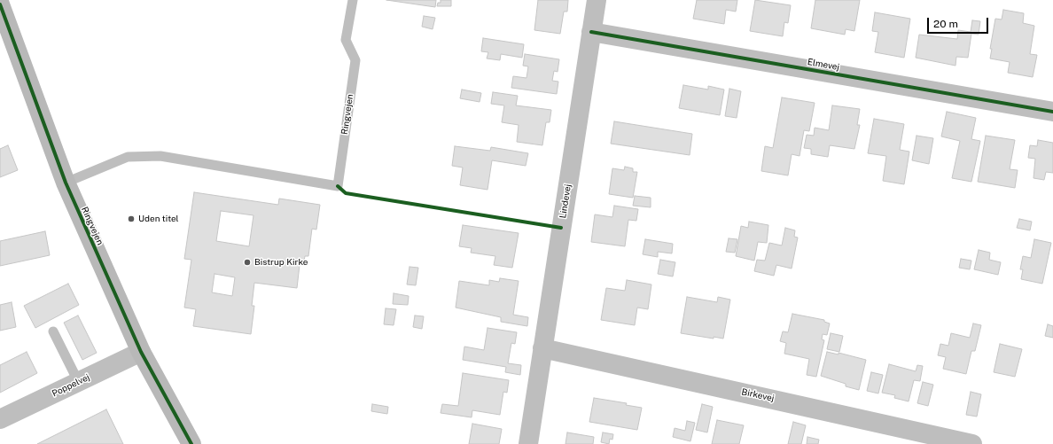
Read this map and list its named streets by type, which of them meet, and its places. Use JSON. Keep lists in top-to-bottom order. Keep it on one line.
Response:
{"streets":{"main road":["Ringvejen"],"street":["Elmevej","Lindevej","Poppelvej","Birkevej"]},"crossings":[["Elmevej","Lindevej"],["Ringvejen","Poppelvej"],["Lindevej","Birkevej"]],"places":["Uden titel","Bistrup Kirke"],"scale_bar":"20 m"}
